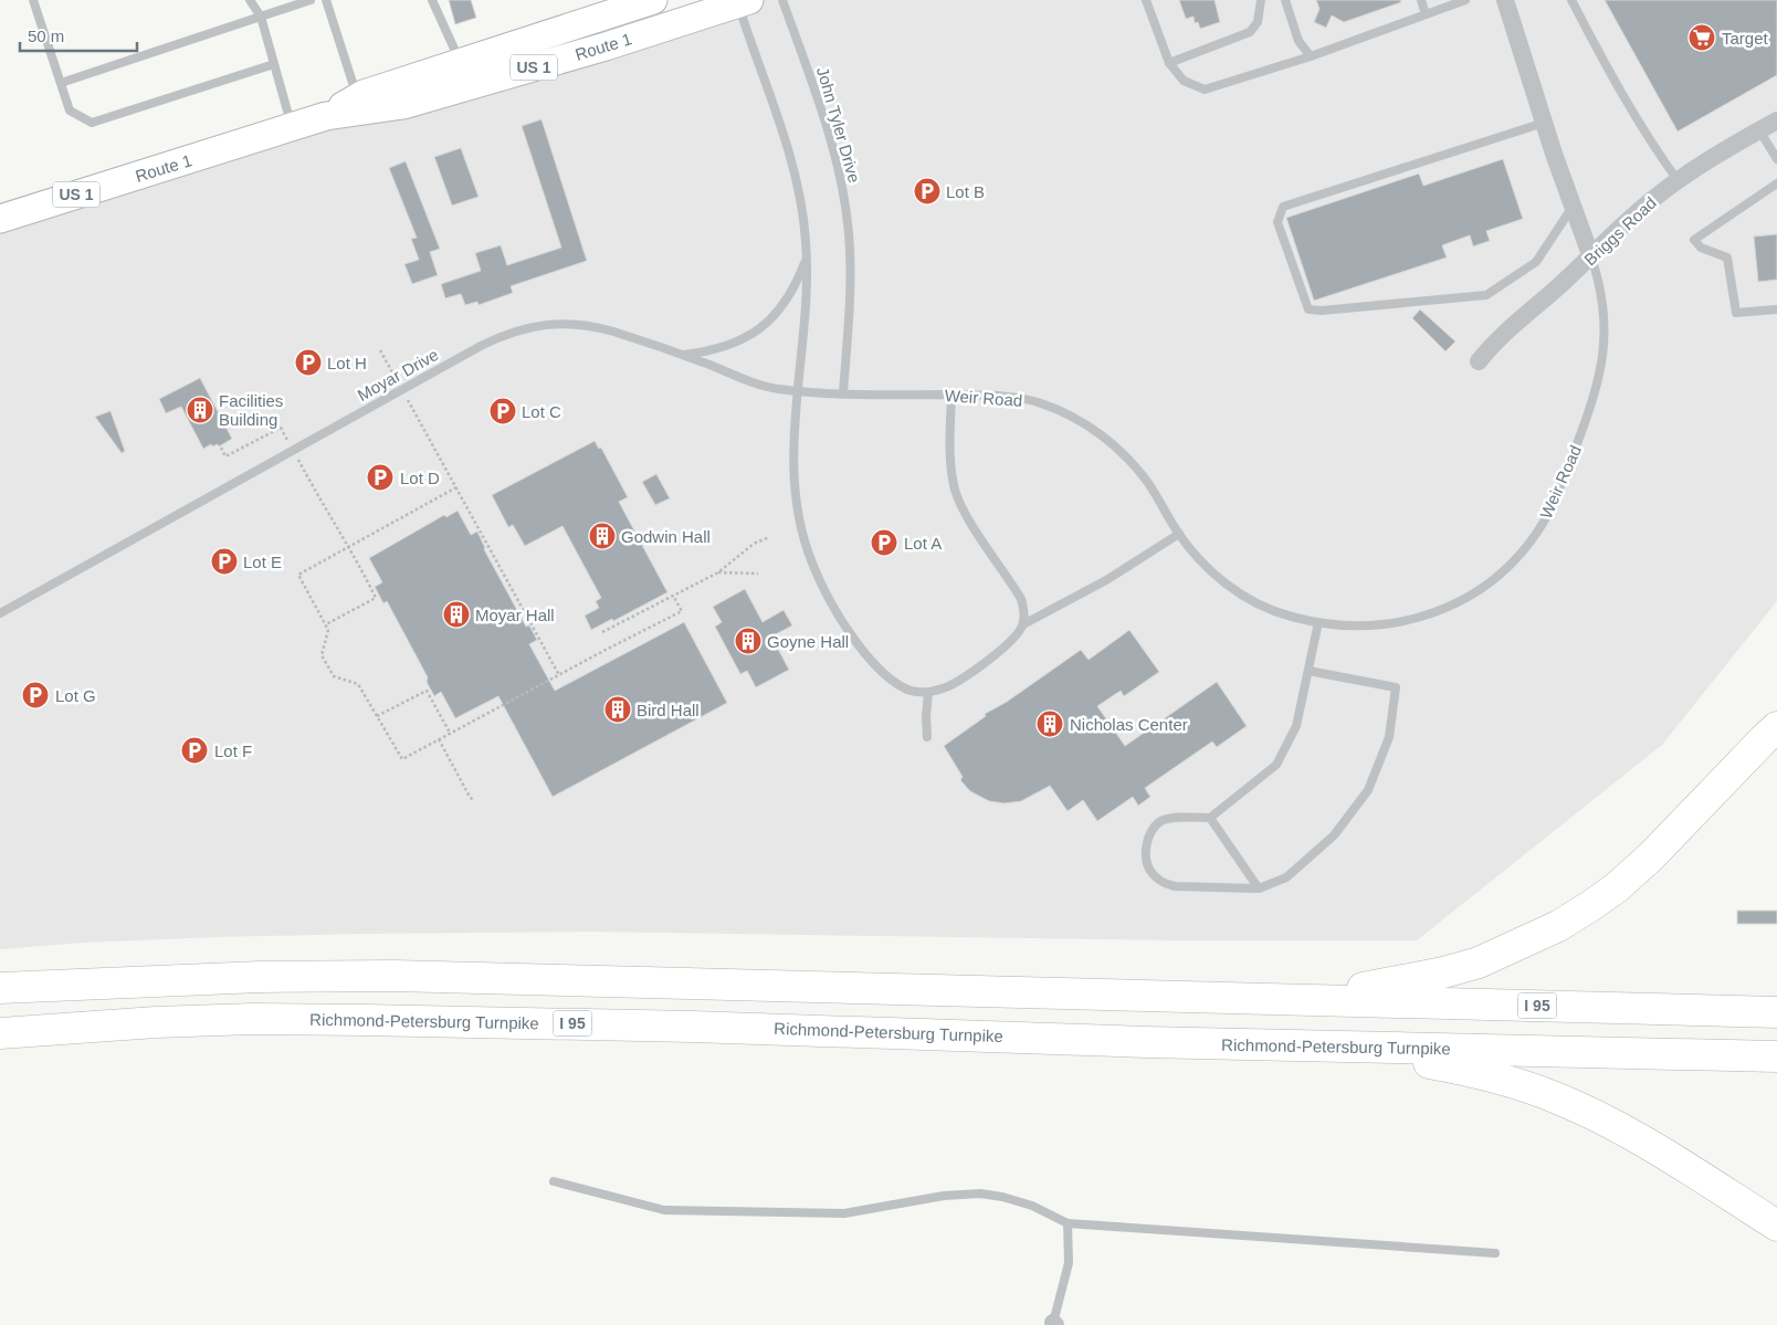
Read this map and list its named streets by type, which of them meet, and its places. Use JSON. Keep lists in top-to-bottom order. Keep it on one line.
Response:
{"streets":{"highway":["I 95","Richmond-Petersburg Turnpike"],"main road":["Route 1","US 1"],"street":["Briggs Road","Weir Road"],"lane":["John Tyler Drive","Moyar Drive"]},"crossings":[["John Tyler Drive","Moyar Drive"],["John Tyler Drive","Weir Road"],["Briggs Road","Weir Road"],["Moyar Drive","Weir Road"]],"places":{"supermarket":["Target"],"parking":["Lot B","Lot H","Lot C","Lot D","Lot A","Lot E","Lot G","Lot F"],"building":["Facilities Building","Godwin Hall","Moyar Hall","Goyne Hall","Bird Hall","Nicholas Center"]},"scale_bar":"50 m"}
